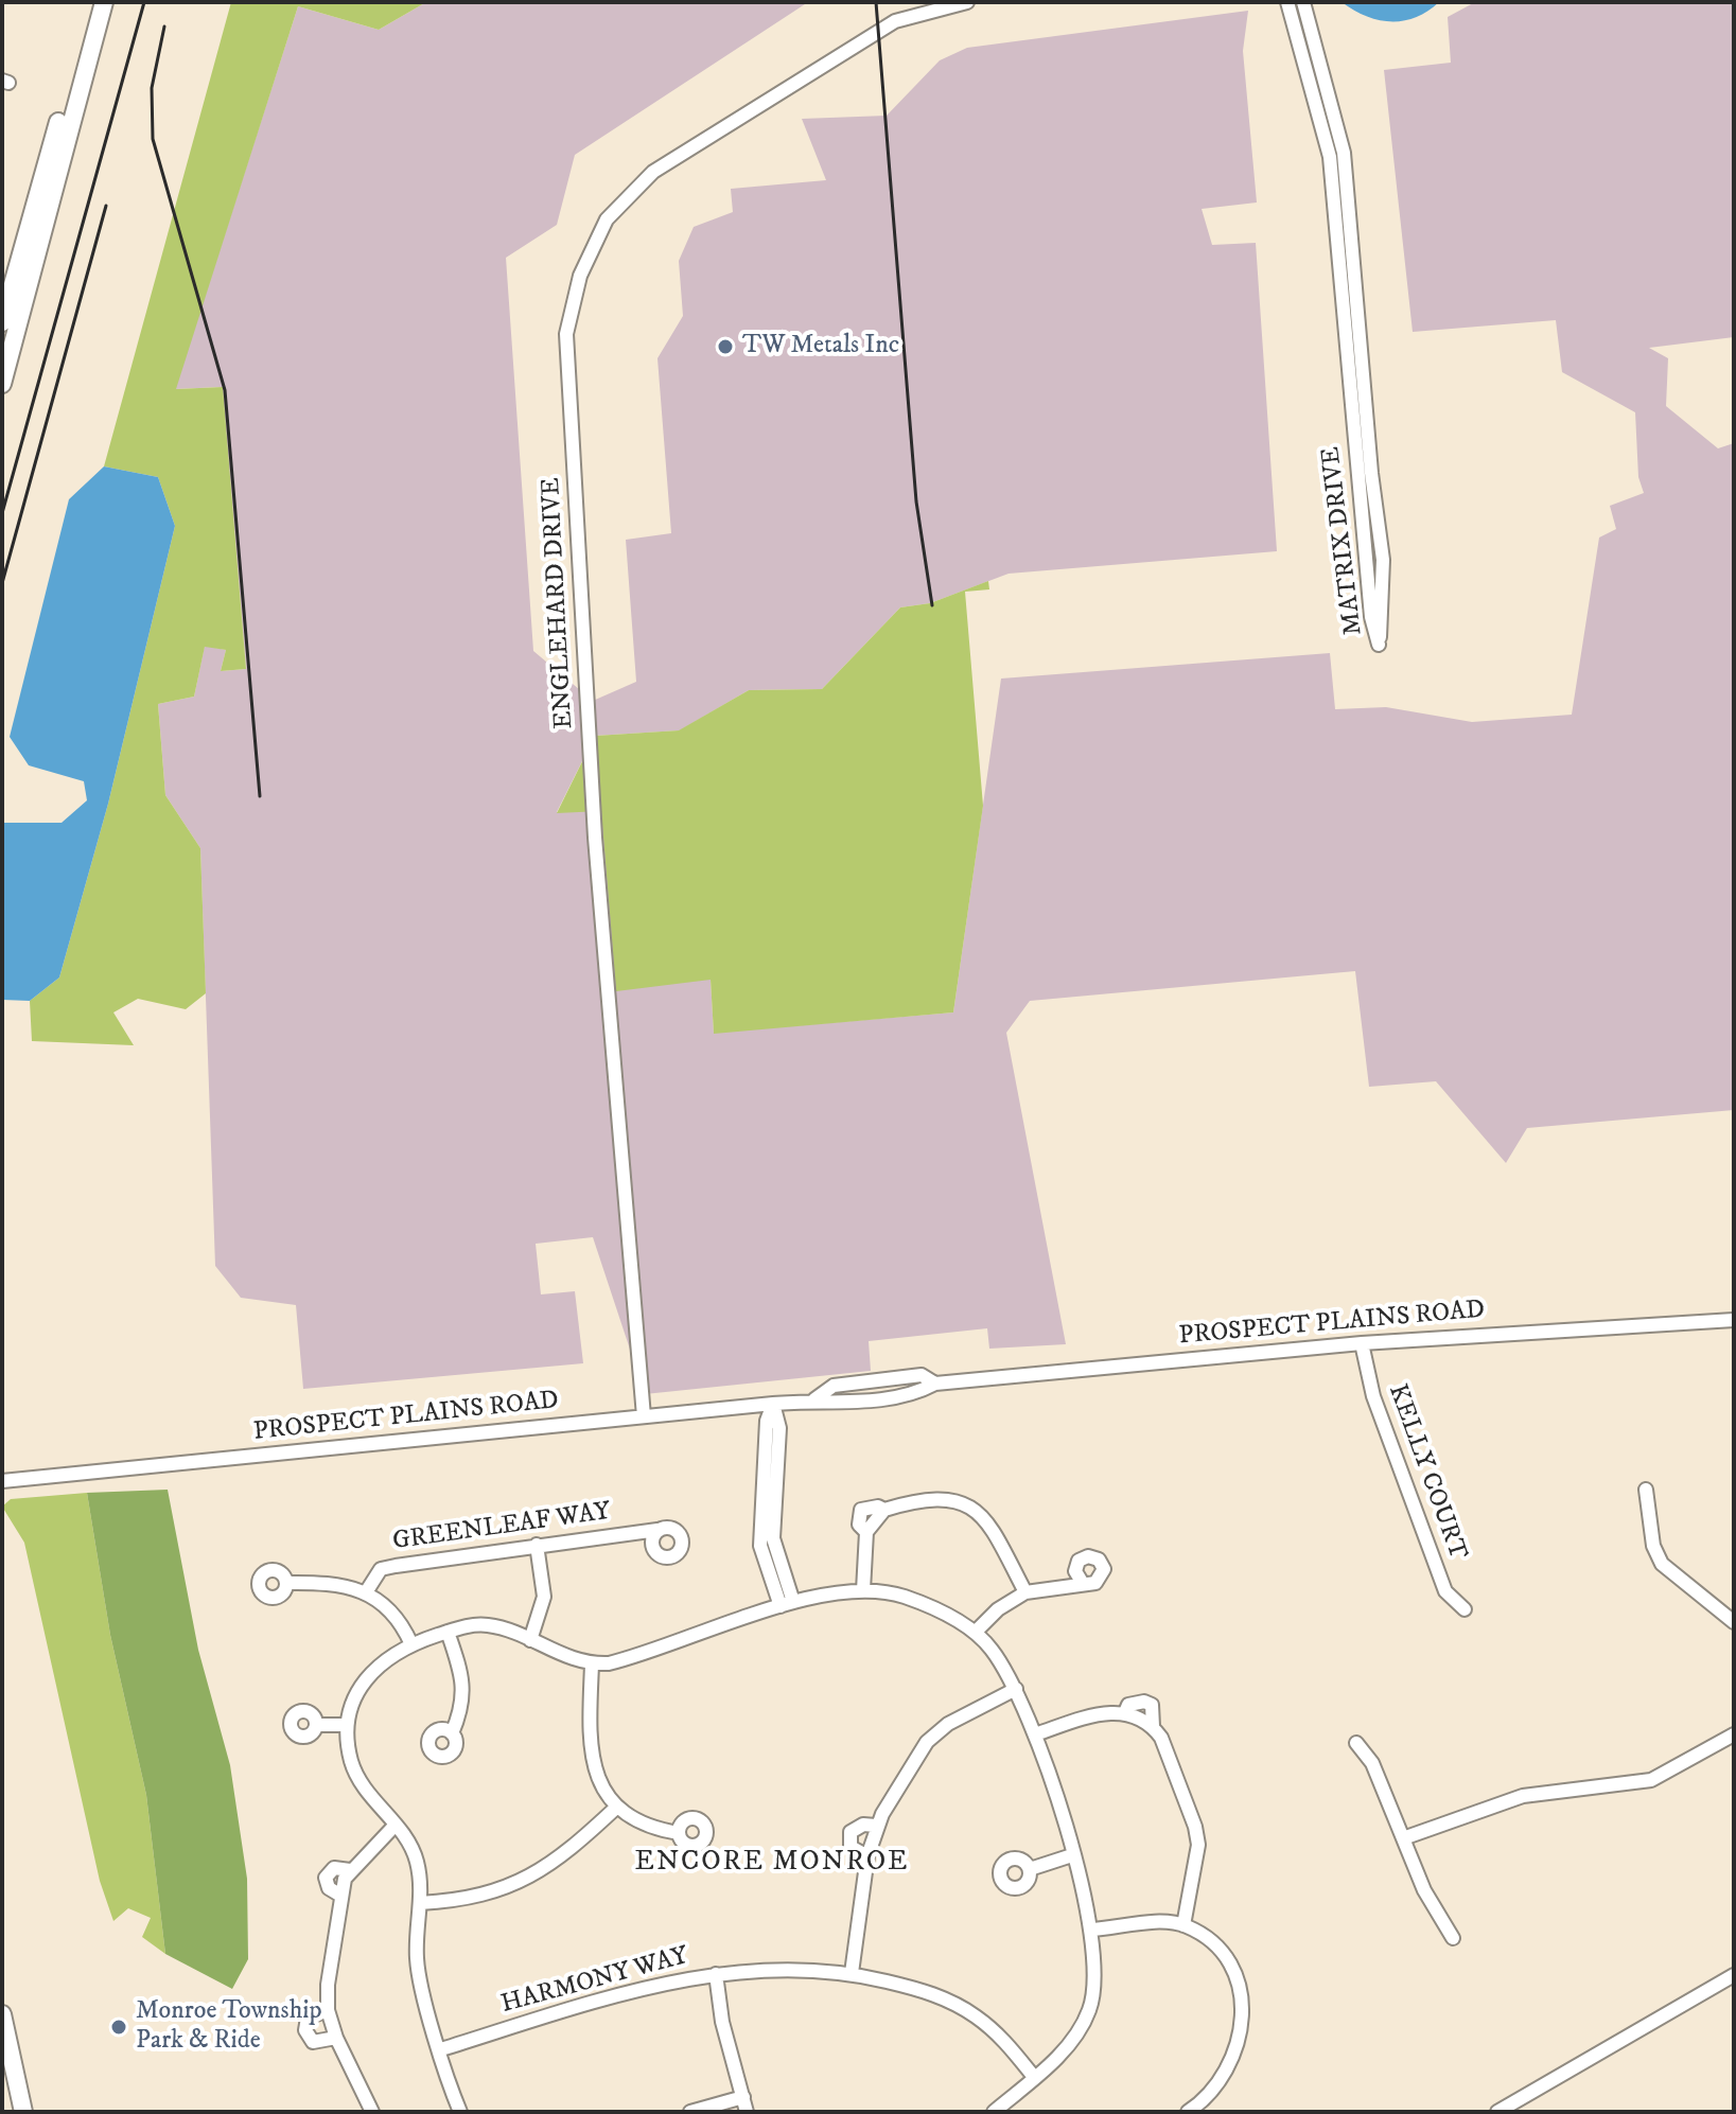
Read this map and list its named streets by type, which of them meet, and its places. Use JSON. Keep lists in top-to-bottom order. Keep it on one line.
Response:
{"streets":{"street":["MATRIX DRIVE","ENGLEHARD DRIVE","PROSPECT PLAINS ROAD","KELLY COURT","GREENLEAF WAY","HARMONY WAY"]},"crossings":[["ENGLEHARD DRIVE","PROSPECT PLAINS ROAD"],["PROSPECT PLAINS ROAD","KELLY COURT"]],"districts":["ENCORE MONROE"],"places":["TW Metals Inc","Monroe Township Park & Ride"]}
